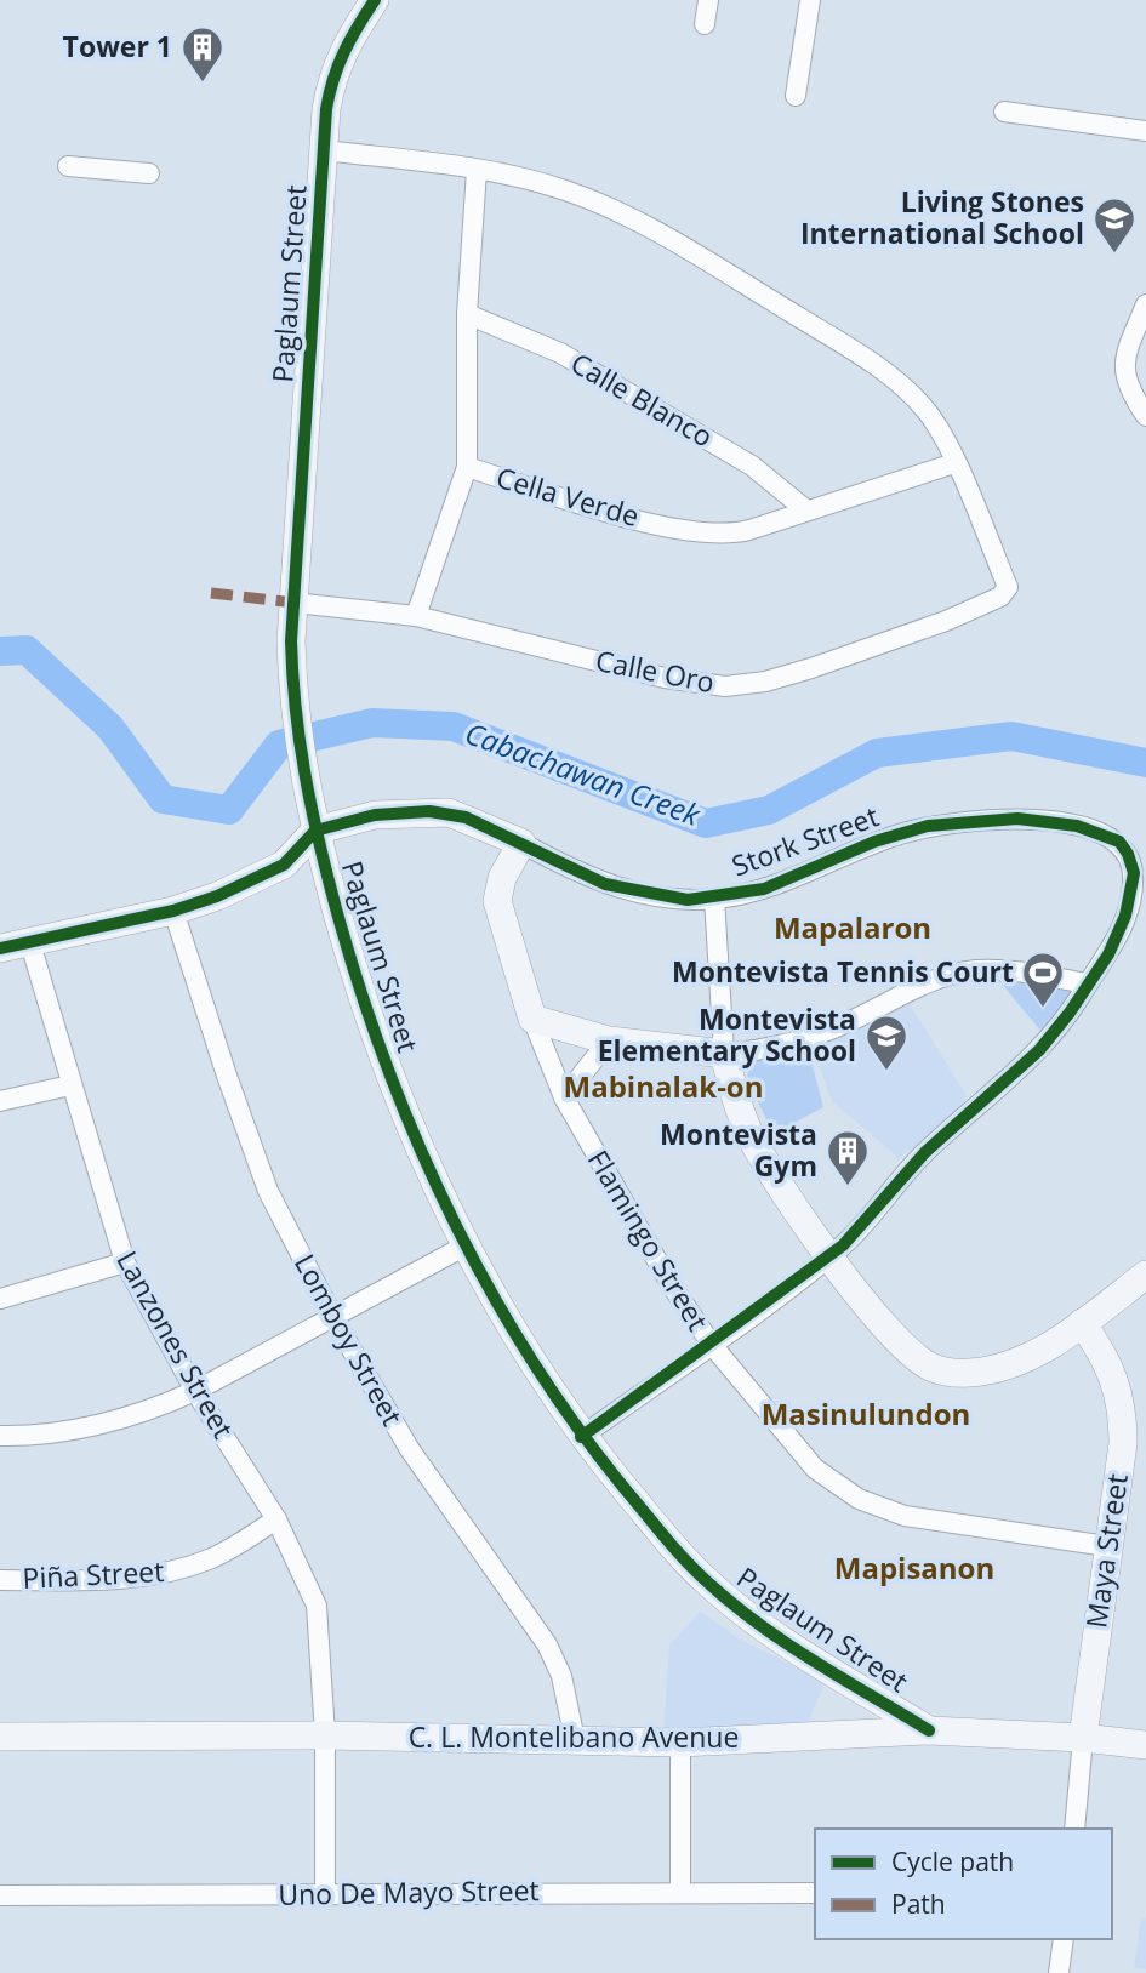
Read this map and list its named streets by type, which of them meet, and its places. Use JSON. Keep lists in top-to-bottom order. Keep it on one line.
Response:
{"streets":{"street":["Paglaum Street","Calle Blanco","Cella Verde","Calle Oro","Stork Street","Flamingo Street","Lomboy Street","Lanzones Street","Maya Street","Piña Street","C. L. Montelibano Avenue","Uno De Mayo Street"]},"crossings":[["Paglaum Street","Calle Oro"],["Paglaum Street","Stork Street"],["Paglaum Street","C. L. Montelibano Avenue"],["Calle Blanco","Cella Verde"],["Cella Verde","Calle Oro"],["Stork Street","Flamingo Street"],["Flamingo Street","Maya Street"],["Lomboy Street","C. L. Montelibano Avenue"],["Lanzones Street","Piña Street"],["Lanzones Street","C. L. Montelibano Avenue"],["Lanzones Street","Uno De Mayo Street"],["Maya Street","C. L. Montelibano Avenue"]],"districts":["Mapalaron","Mabinalak-on","Masinulundon","Mapisanon"],"water":["Cabachawan Creek"],"places":{"building":["Tower 1","Montevista Gym"],"school or university":["Living Stones International School","Montevista Elementary School"],"sports":["Montevista Tennis Court"]},"legend":["Cycle path","Path"]}
